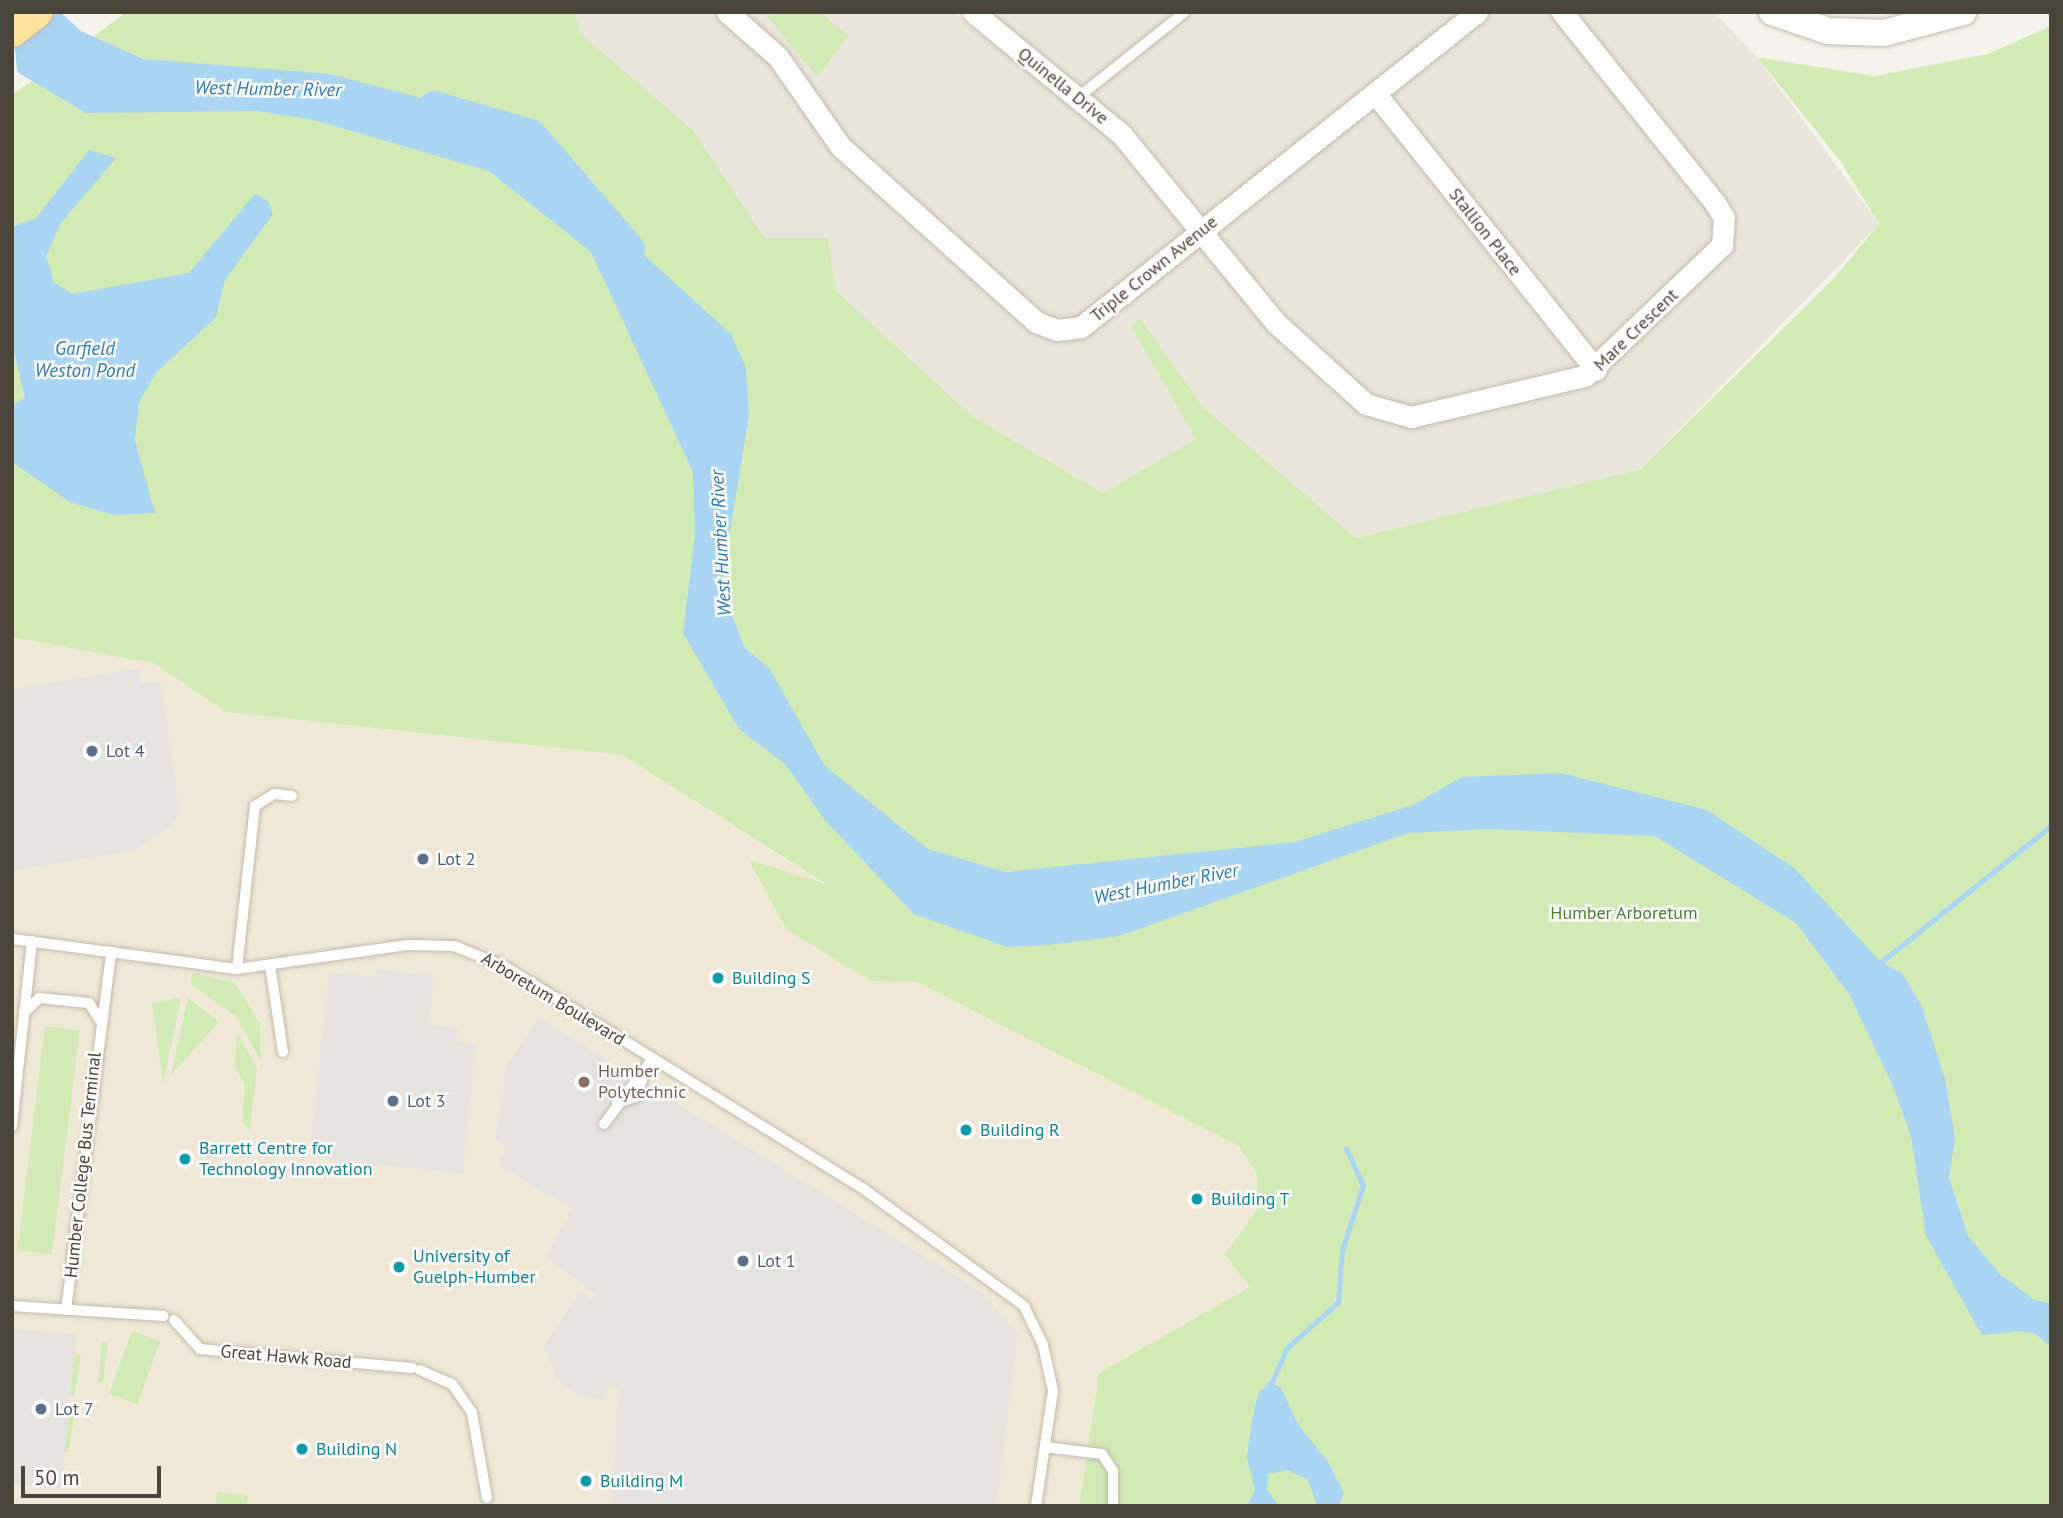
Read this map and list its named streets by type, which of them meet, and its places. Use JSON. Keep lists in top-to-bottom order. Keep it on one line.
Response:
{"streets":{"street":["Quinella Drive","Stallion Place","Triple Crown Avenue","Mare Crescent"],"lane":["Arboretum Boulevard","Humber College Bus Terminal","Great Hawk Road"]},"crossings":[["Quinella Drive","Triple Crown Avenue"],["Quinella Drive","Mare Crescent"],["Stallion Place","Triple Crown Avenue"],["Stallion Place","Mare Crescent"],["Triple Crown Avenue","Mare Crescent"],["Arboretum Boulevard","Humber College Bus Terminal"],["Humber College Bus Terminal","Great Hawk Road"]],"water":["West Humber River","Garfield Weston Pond"],"parks":["Humber Arboretum"],"places":["Lot 4","Lot 2","Building S","Humber Polytechnic","Lot 3","Building R","Barrett Centre for Technology Innovation","Building T","Lot 1","University of Guelph-Humber","Lot 7","Building N","Building M"],"scale_bar":"50 m"}
